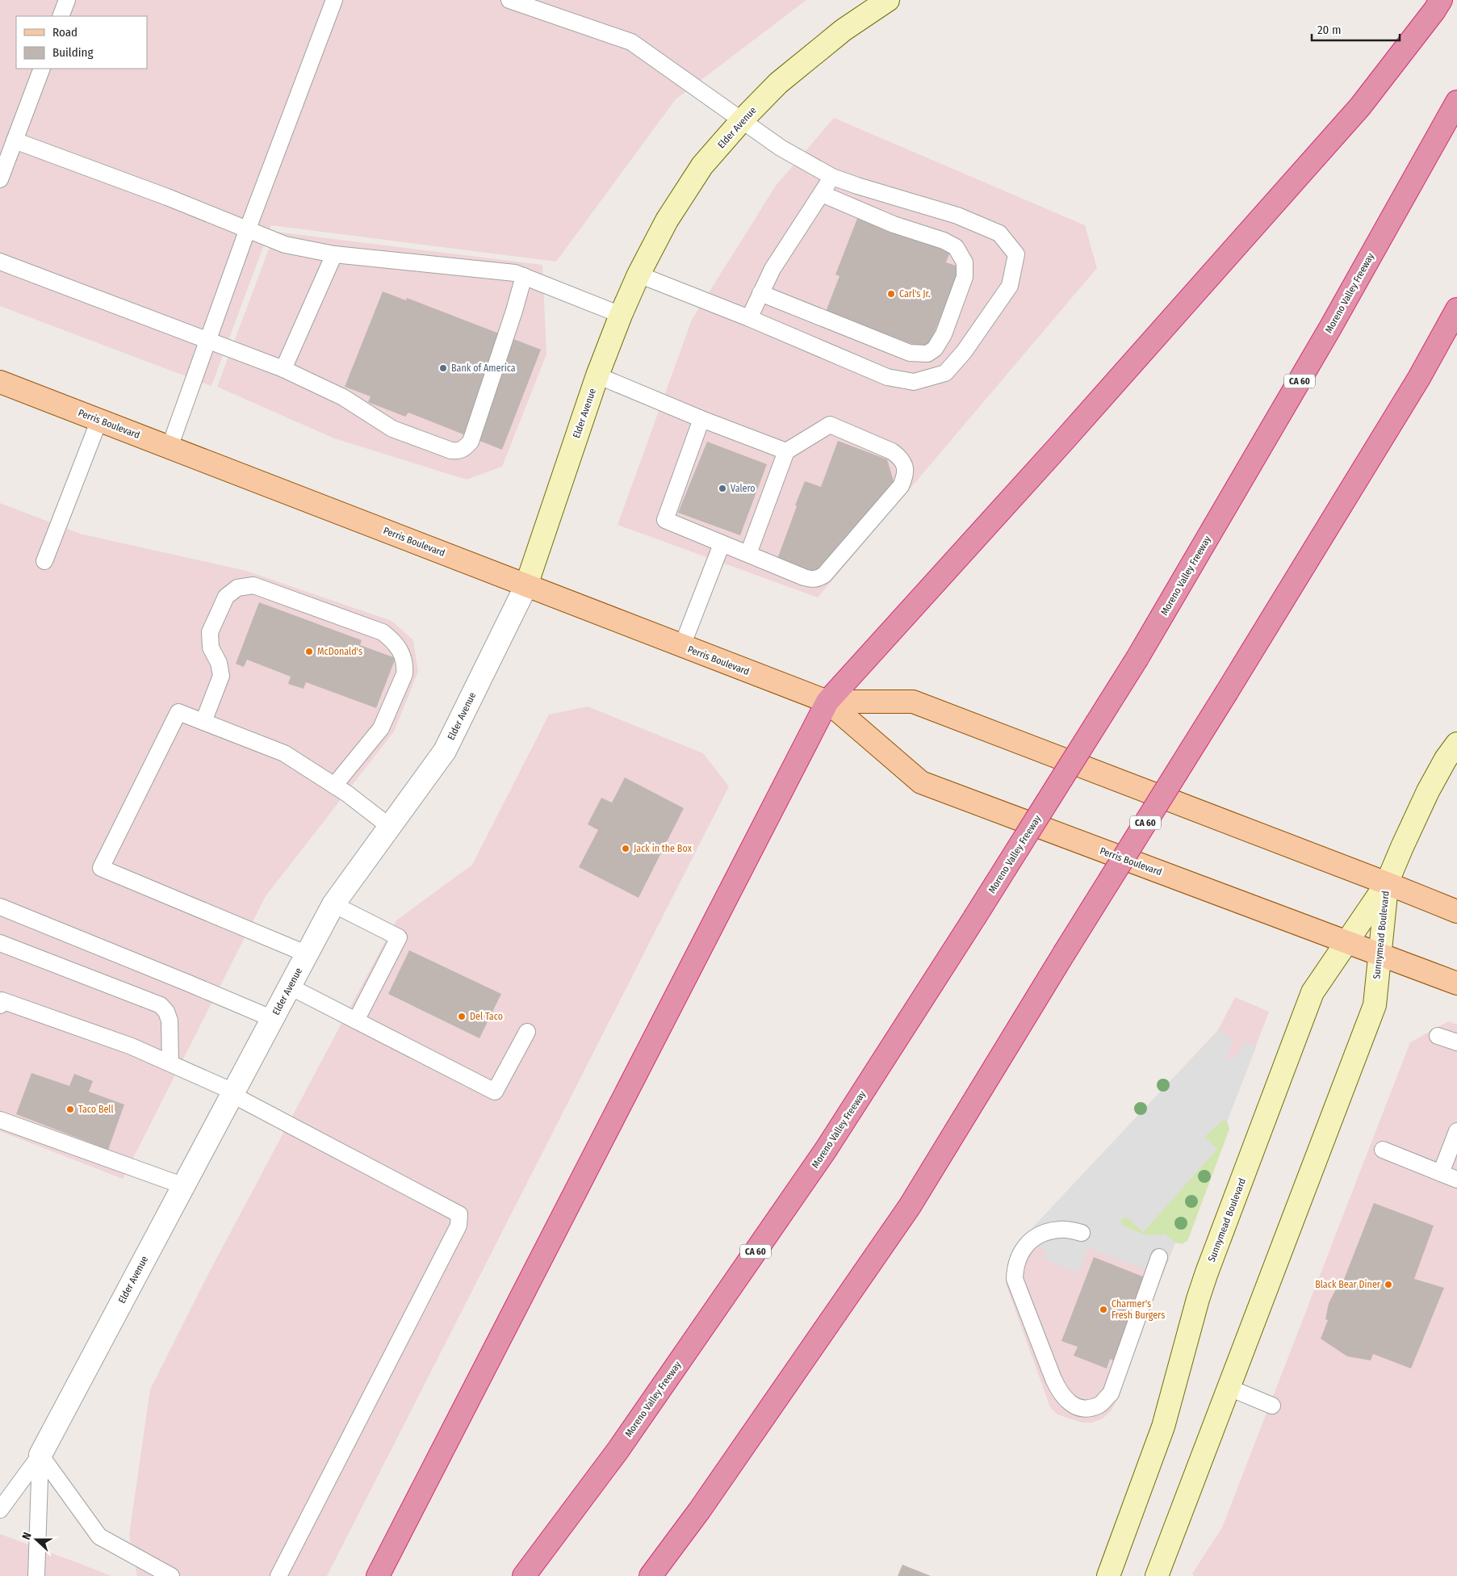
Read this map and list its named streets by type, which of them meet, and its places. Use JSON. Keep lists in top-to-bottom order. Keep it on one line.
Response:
{"streets":{"highway":["Moreno Valley Freeway","CA 60"],"main road":["Elder Avenue","Perris Boulevard","Sunnymead Boulevard"]},"crossings":[["Elder Avenue","Perris Boulevard"],["Perris Boulevard","Sunnymead Boulevard"]],"places":["Carl's Jr.","Bank of America","Valero","McDonald's","Jack in the Box","Del Taco","Taco Bell","Black Bear Diner","Charmer's Fresh Burgers"],"legend":["Road","Building"],"scale_bar":"20 m","north":"left"}
